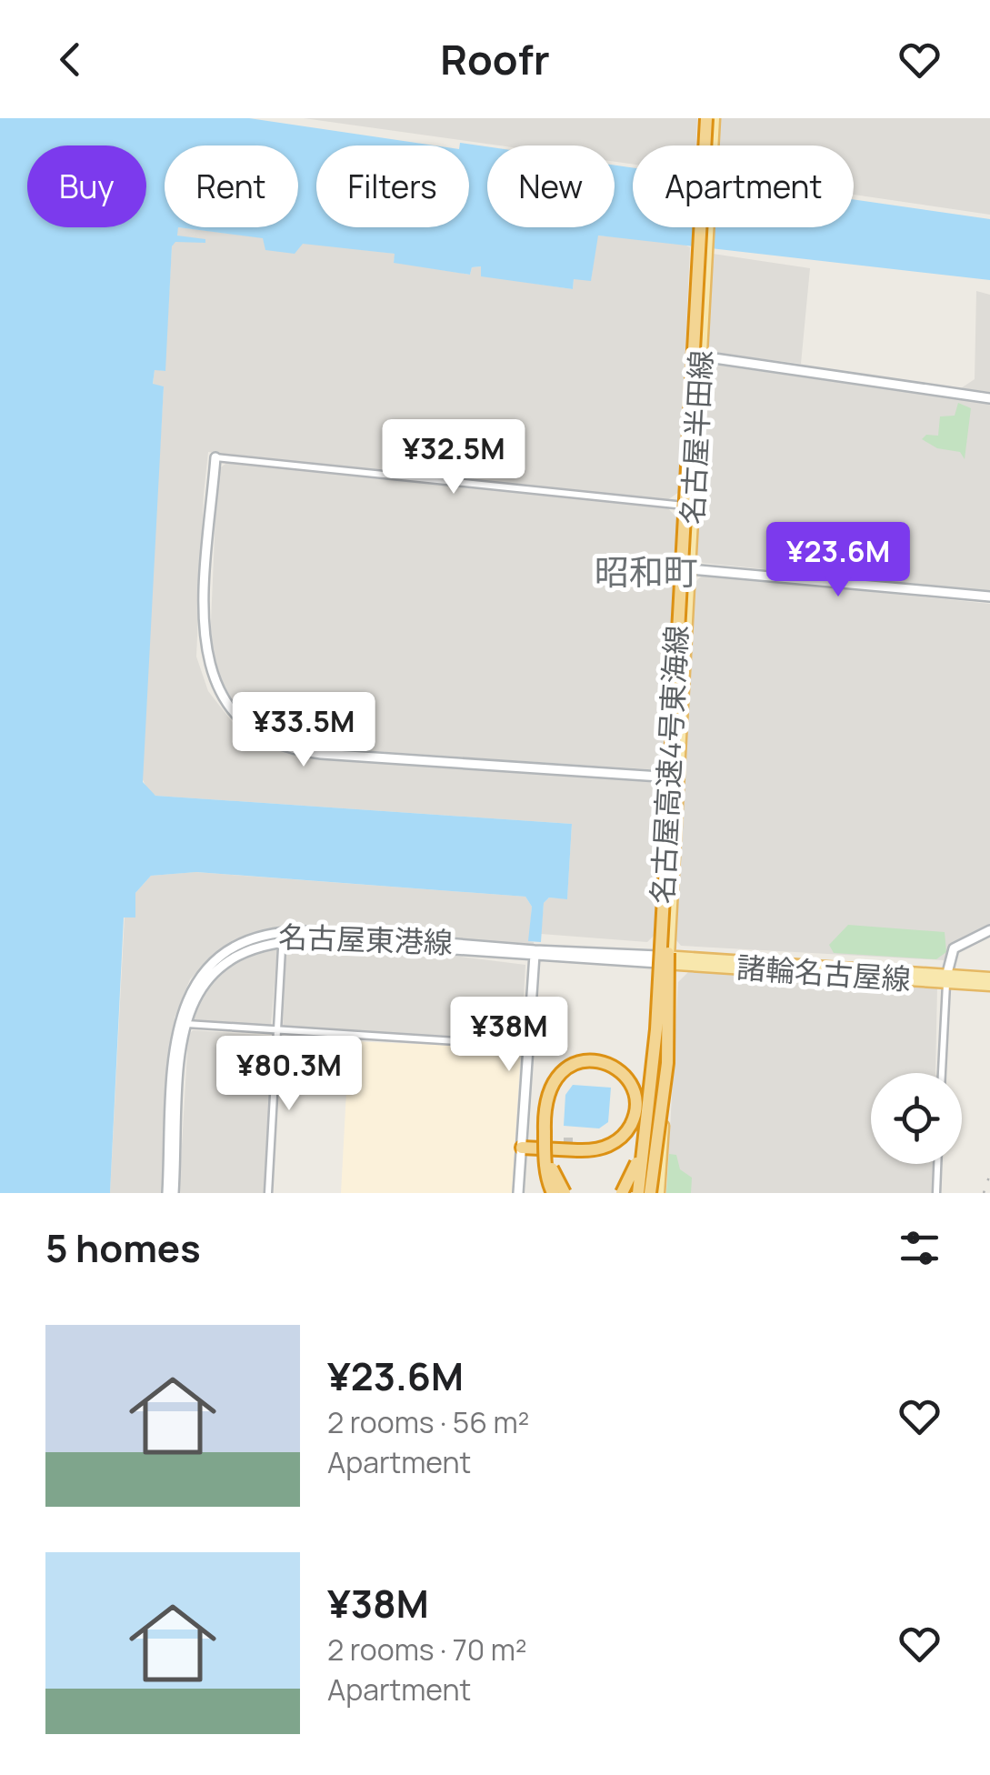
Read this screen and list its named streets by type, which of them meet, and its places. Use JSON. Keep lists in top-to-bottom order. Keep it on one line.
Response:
{"streets":{"highway":["名古屋高速4号東海線"],"main road":["名古屋半田線","諸輪名古屋線"],"street":["名古屋東港線"]},"crossings":[["名古屋半田線","名古屋高速4号東海線"],["名古屋半田線","名古屋東港線"],["名古屋半田線","諸輪名古屋線"],["名古屋高速4号東海線","名古屋東港線"],["名古屋高速4号東海線","諸輪名古屋線"],["名古屋東港線","諸輪名古屋線"]],"districts":["昭和町"],"page":{"header":"Roofr","chip":["Buy","Rent","Filters","New","Apartment"],"price":["¥32.5M","¥23.6M","¥33.5M","¥38M","¥80.3M"],"heading":"5 homes","list":[{"name":"¥23.6M","note":"2 rooms · 56 m² · Apartment"},{"name":"¥38M","note":"2 rooms · 70 m² · Apartment"}]}}
